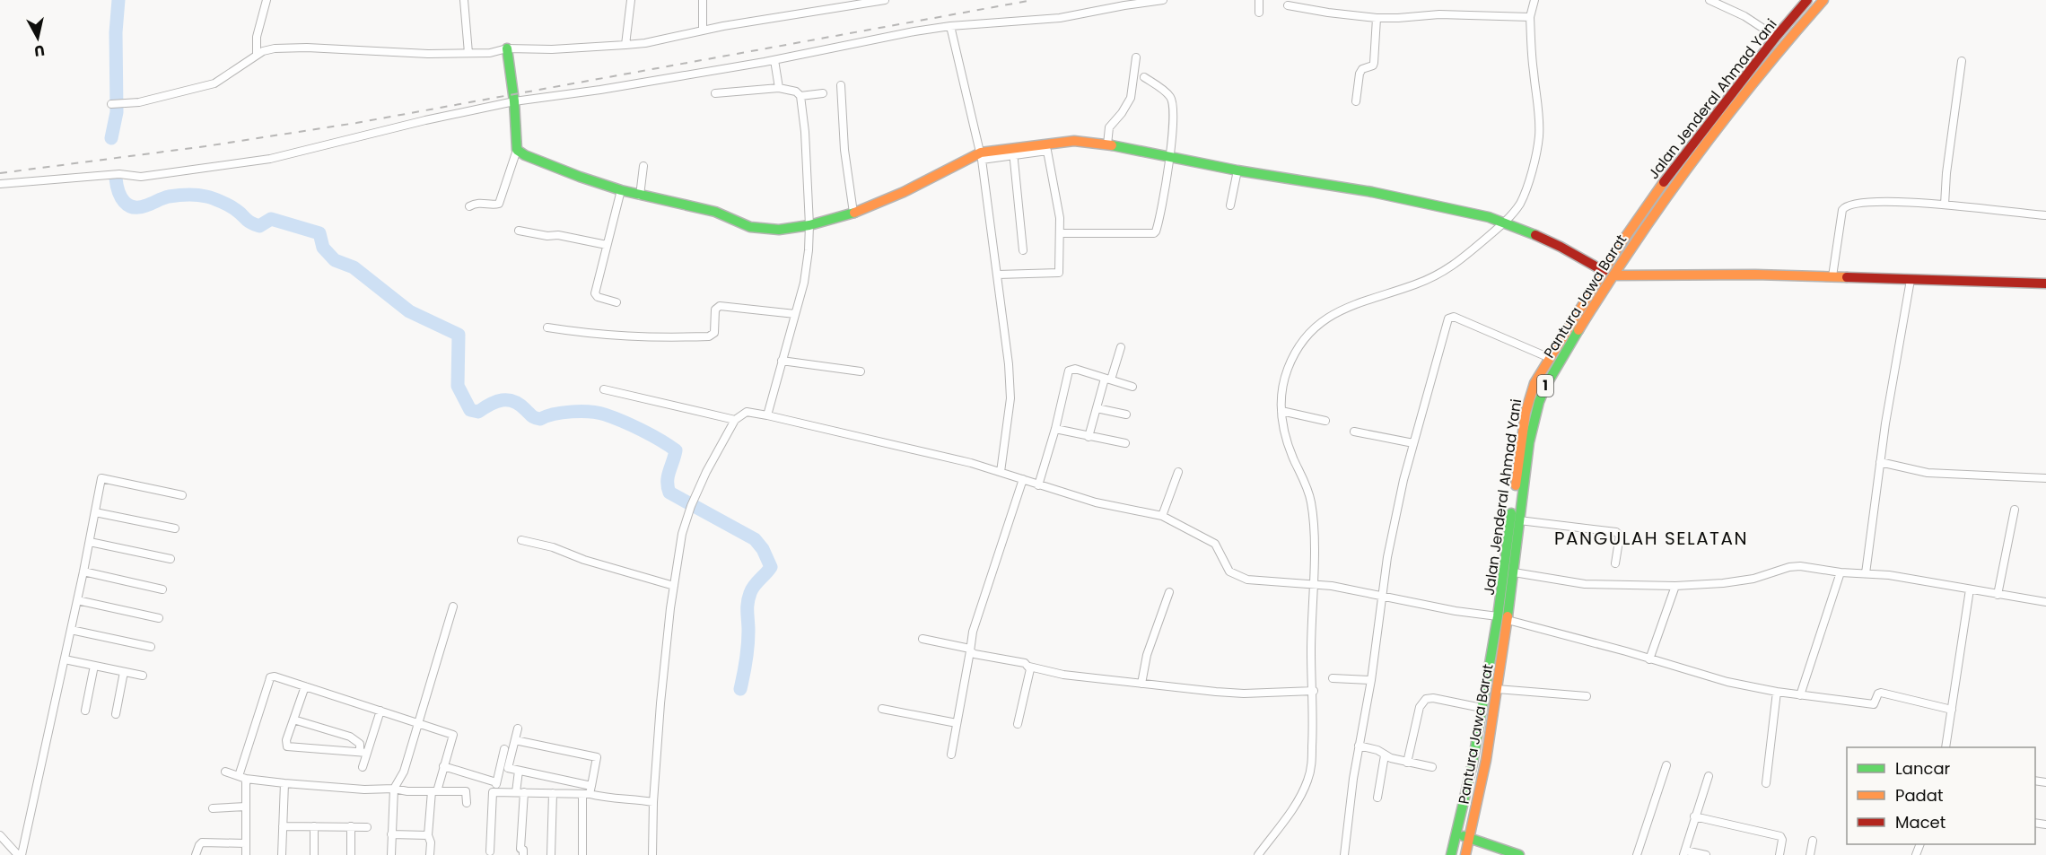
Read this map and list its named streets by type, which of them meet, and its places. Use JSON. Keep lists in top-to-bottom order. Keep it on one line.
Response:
{"streets":{"main road":["Jalan Jenderal Ahmad Yani","Pantura Jawa Barat","1"]},"crossings":[["Jalan Jenderal Ahmad Yani","Pantura Jawa Barat"]],"districts":["PANGULAH SELATAN"],"legend":["Lancar","Padat","Macet"],"north":"bottom"}
